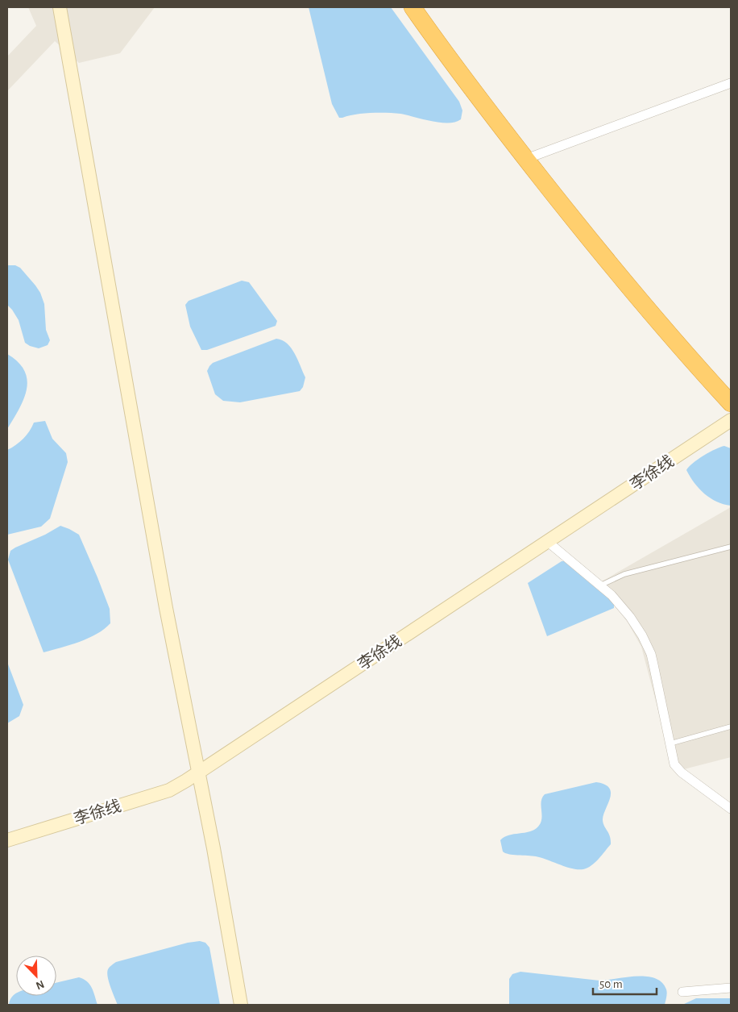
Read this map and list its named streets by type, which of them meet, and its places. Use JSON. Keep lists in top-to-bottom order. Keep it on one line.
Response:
{"streets":{"street":["李徐线"]},"scale_bar":"50 m","north":"bottom right"}
